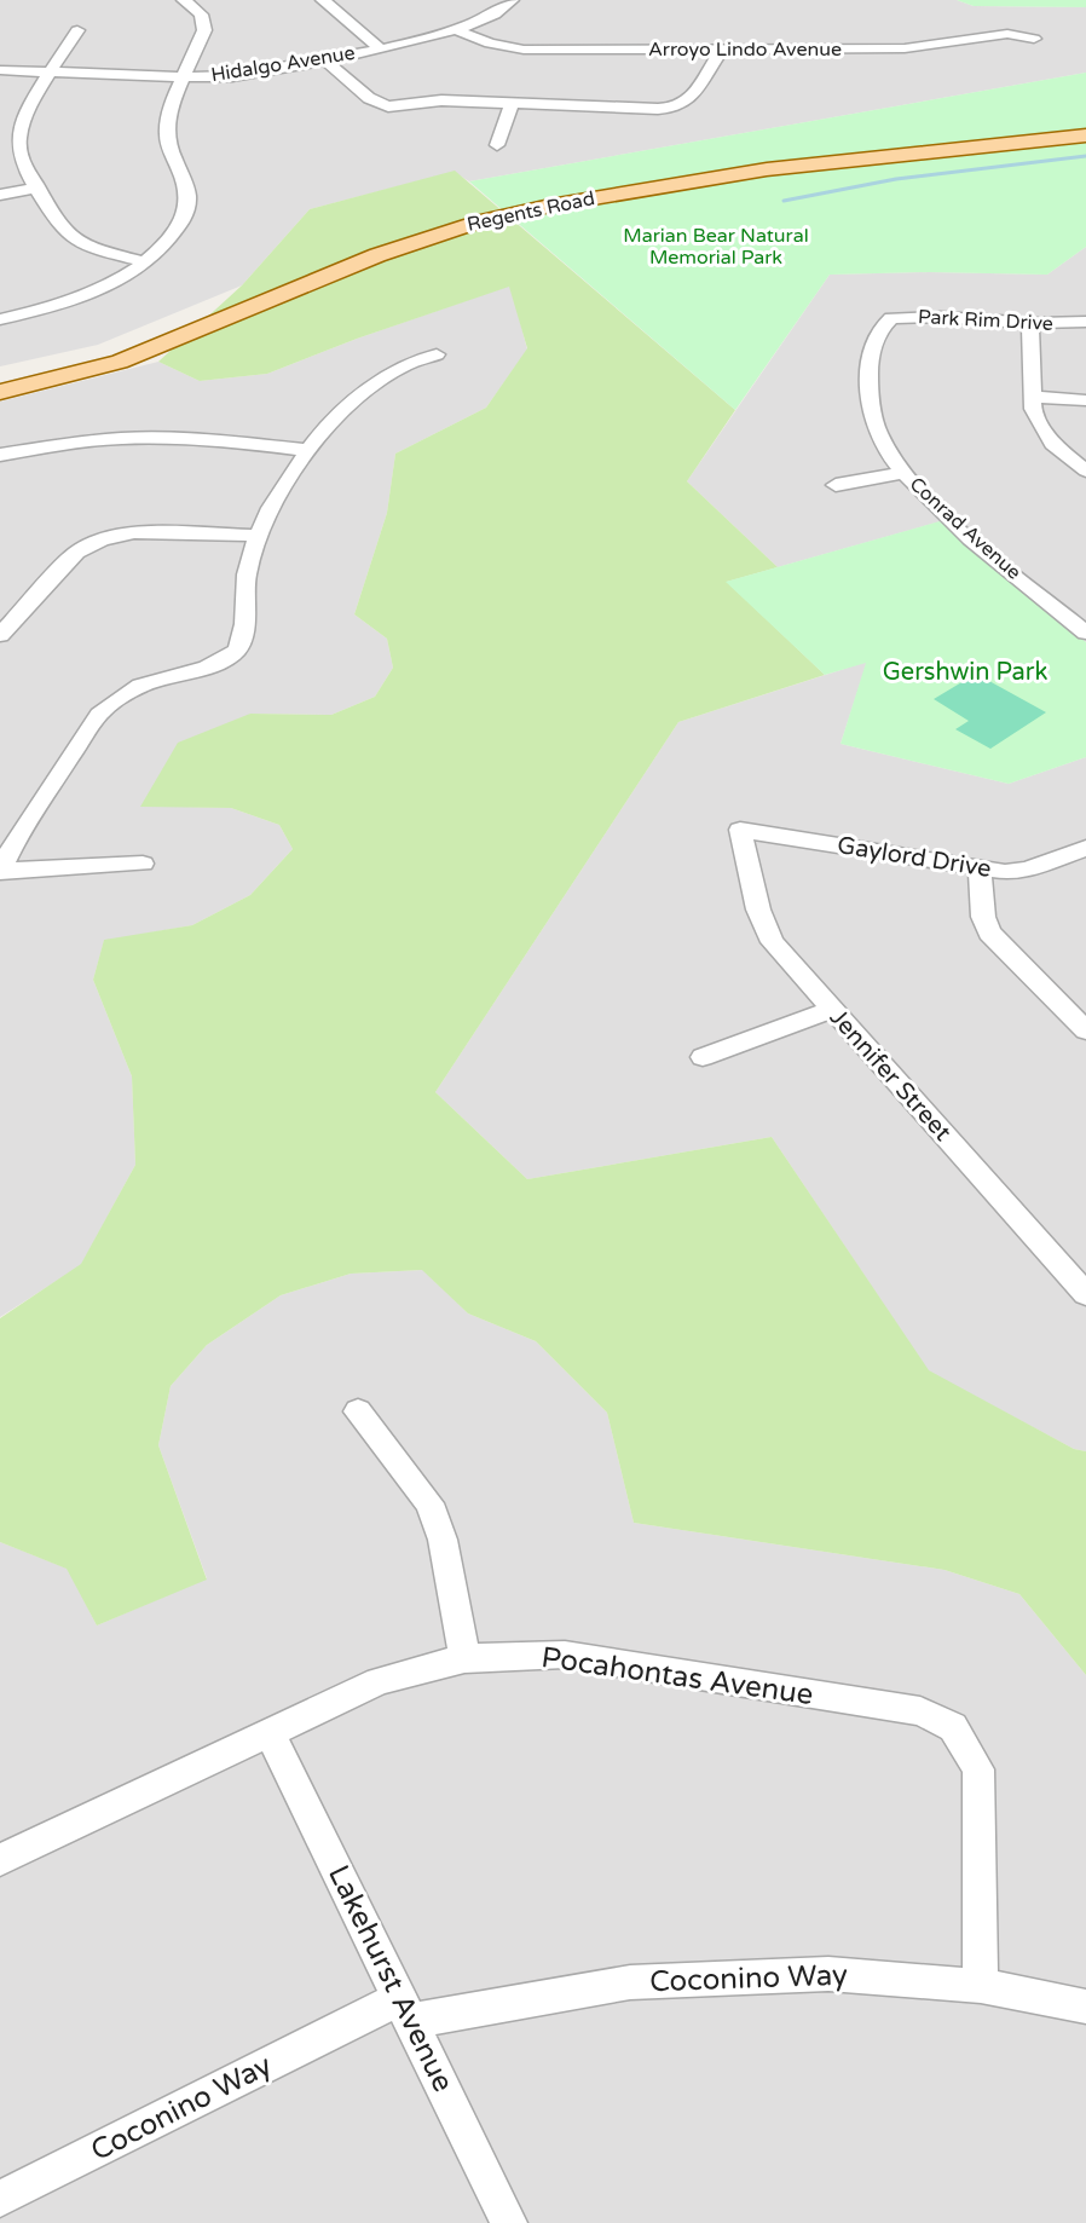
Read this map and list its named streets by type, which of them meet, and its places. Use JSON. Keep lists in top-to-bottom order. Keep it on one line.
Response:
{"streets":{"main road":["Regents Road"],"street":["Arroyo Lindo Avenue","Hidalgo Avenue","Park Rim Drive","Conrad Avenue","Gaylord Drive","Jennifer Street","Pocahontas Avenue","Lakehurst Avenue","Coconino Way"]},"crossings":[["Arroyo Lindo Avenue","Hidalgo Avenue"],["Park Rim Drive","Conrad Avenue"],["Gaylord Drive","Jennifer Street"],["Pocahontas Avenue","Lakehurst Avenue"],["Pocahontas Avenue","Coconino Way"],["Lakehurst Avenue","Coconino Way"]],"parks":["Marian Bear Natural Memorial Park","Gershwin Park"]}
